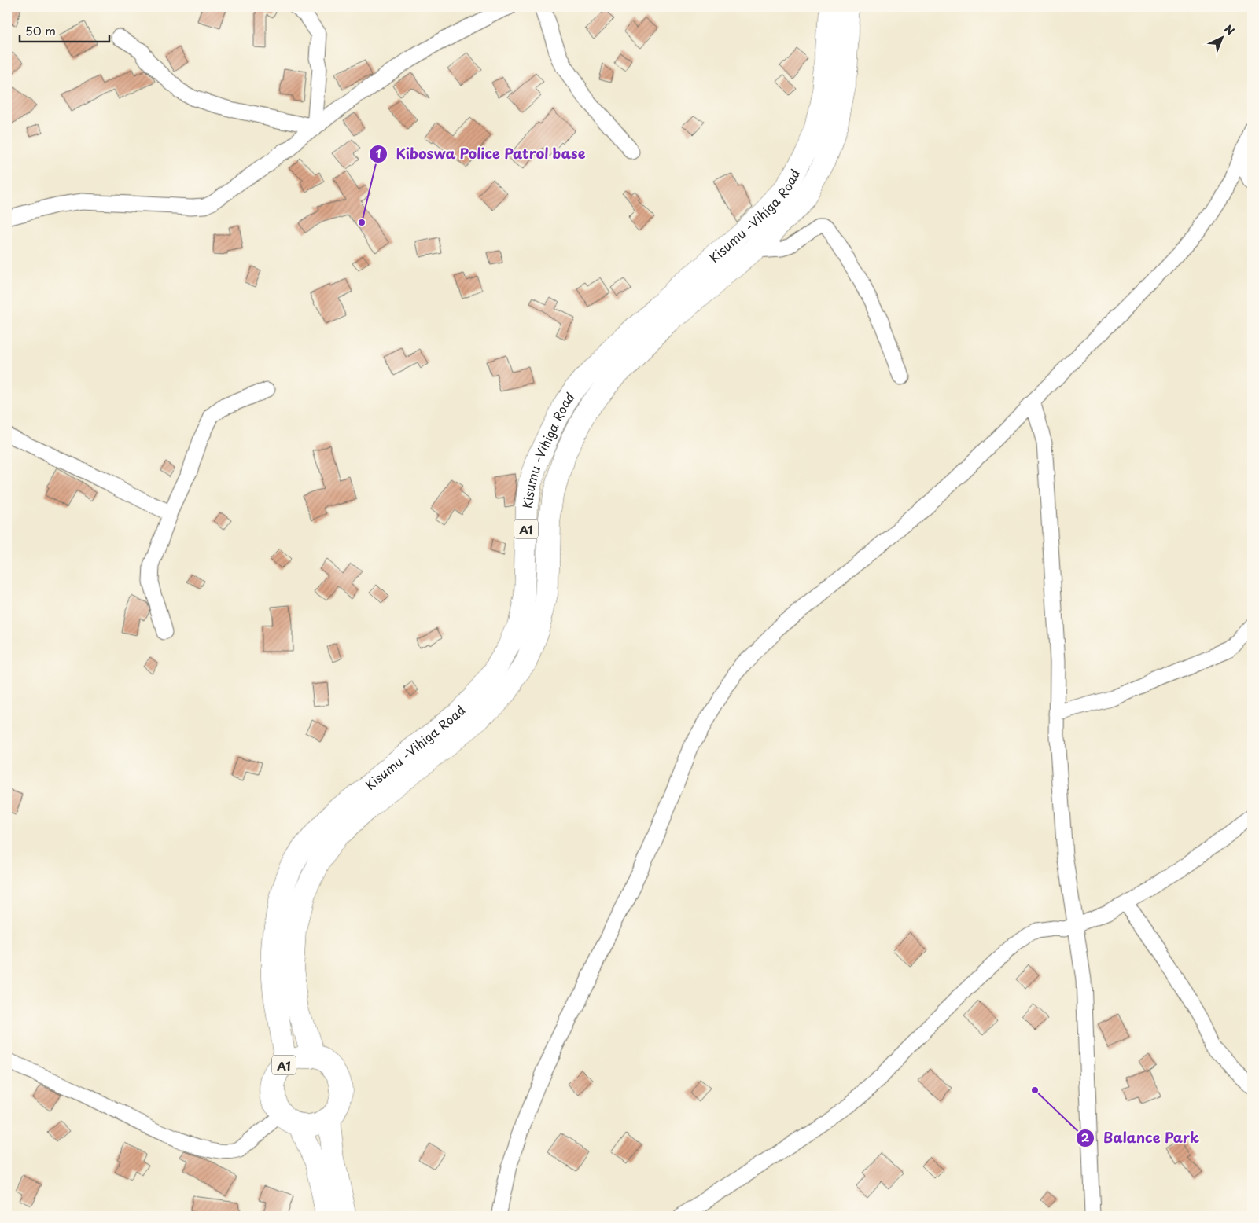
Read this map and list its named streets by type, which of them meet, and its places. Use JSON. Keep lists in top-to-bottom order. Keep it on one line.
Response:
{"streets":{"highway":["Kisumu -Vihiga Road","A1"]},"crossings":[["Kisumu -Vihiga Road","A1"]],"places":["Kiboswa Police Patrol base","Balance Park"],"scale_bar":"50 m","north":"top right"}
